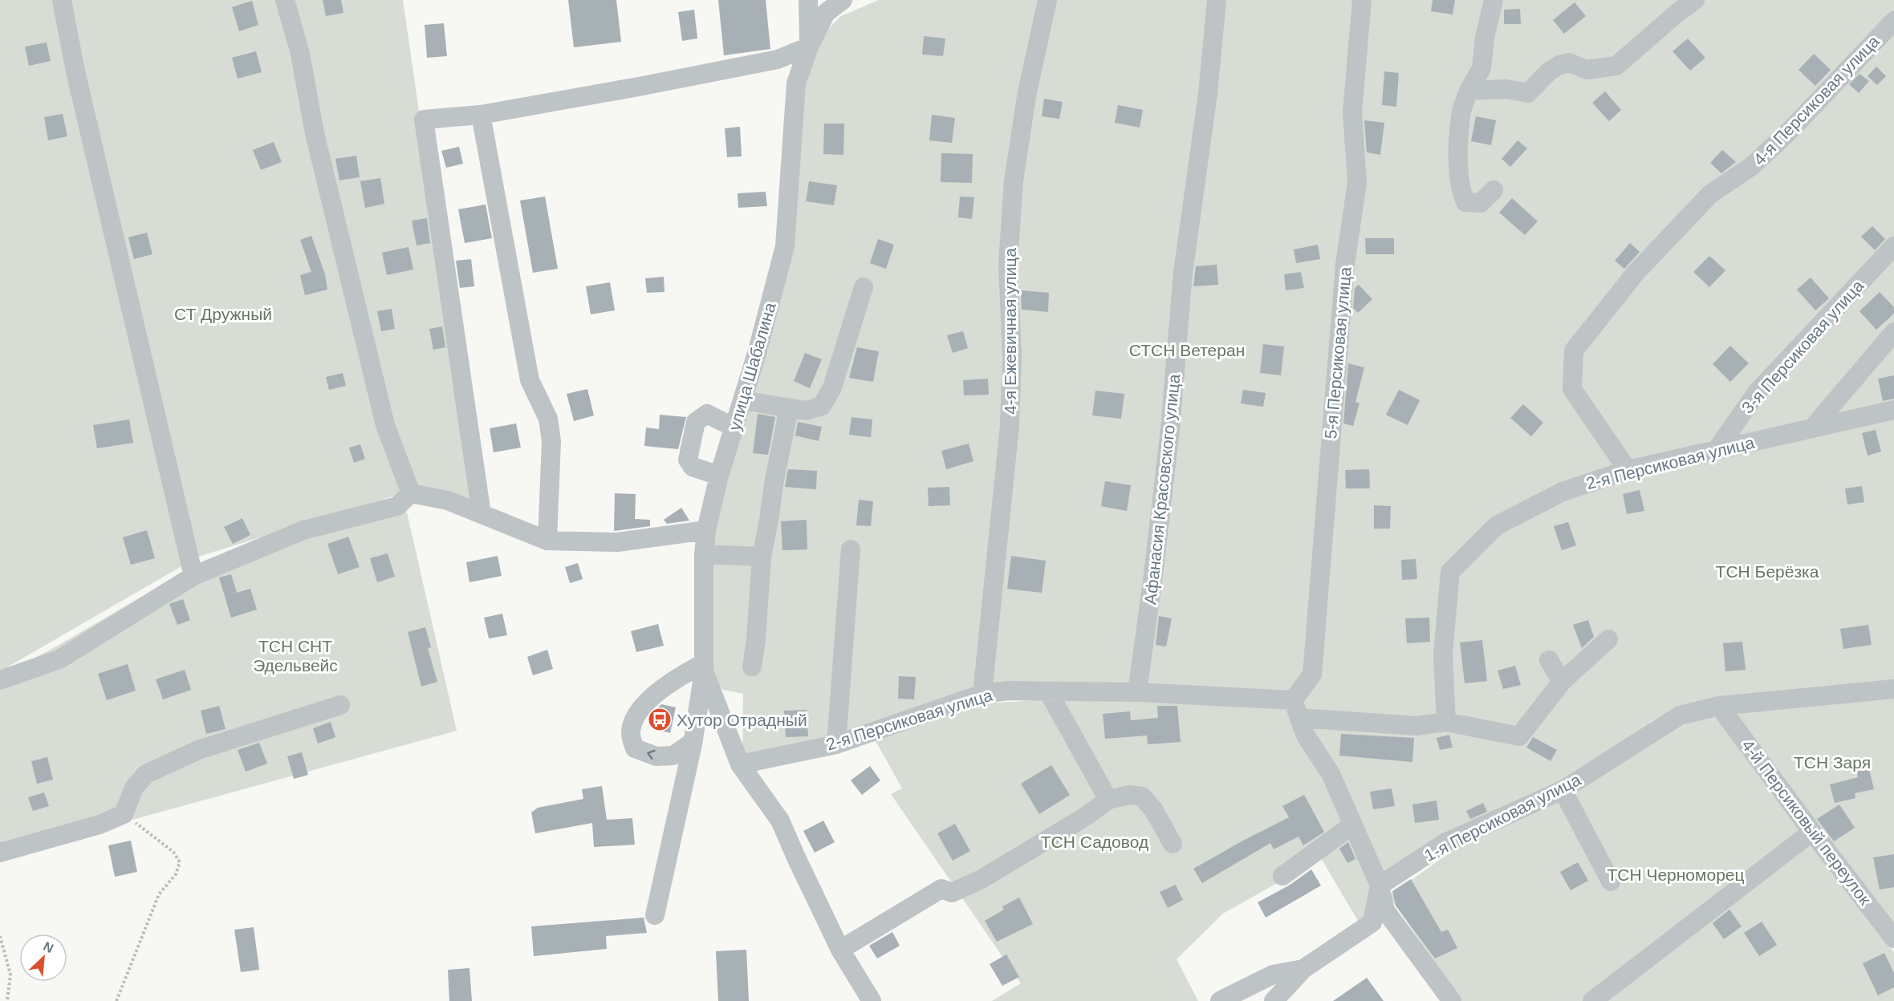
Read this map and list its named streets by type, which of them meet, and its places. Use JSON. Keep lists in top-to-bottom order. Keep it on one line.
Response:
{"streets":{"street":["4-я Персиковая улица","4-я Ежевичная улица","3-я Персиковая улица","5-я Персиковая улица","улица Шабалина","2-я Персиковая улица","Афанасия Красовского улица","1-я Персиковая улица","4-й Персиковый переулок"]},"crossings":[["4-я Персиковая улица","2-я Персиковая улица"],["4-я Ежевичная улица","2-я Персиковая улица"],["3-я Персиковая улица","2-я Персиковая улица"],["5-я Персиковая улица","2-я Персиковая улица"],["2-я Персиковая улица","Афанасия Красовского улица"],["1-я Персиковая улица","4-й Персиковый переулок"]],"parks":["СТ Дружный","СТСН Ветеран","ТСН Берёзка","ТСН СНТ Эдельвейс","ТСН Заря","ТСН Садовод","ТСН Черноморец"],"places":{"bus stop":["Хутор Отрадный"]},"north":"top right"}
